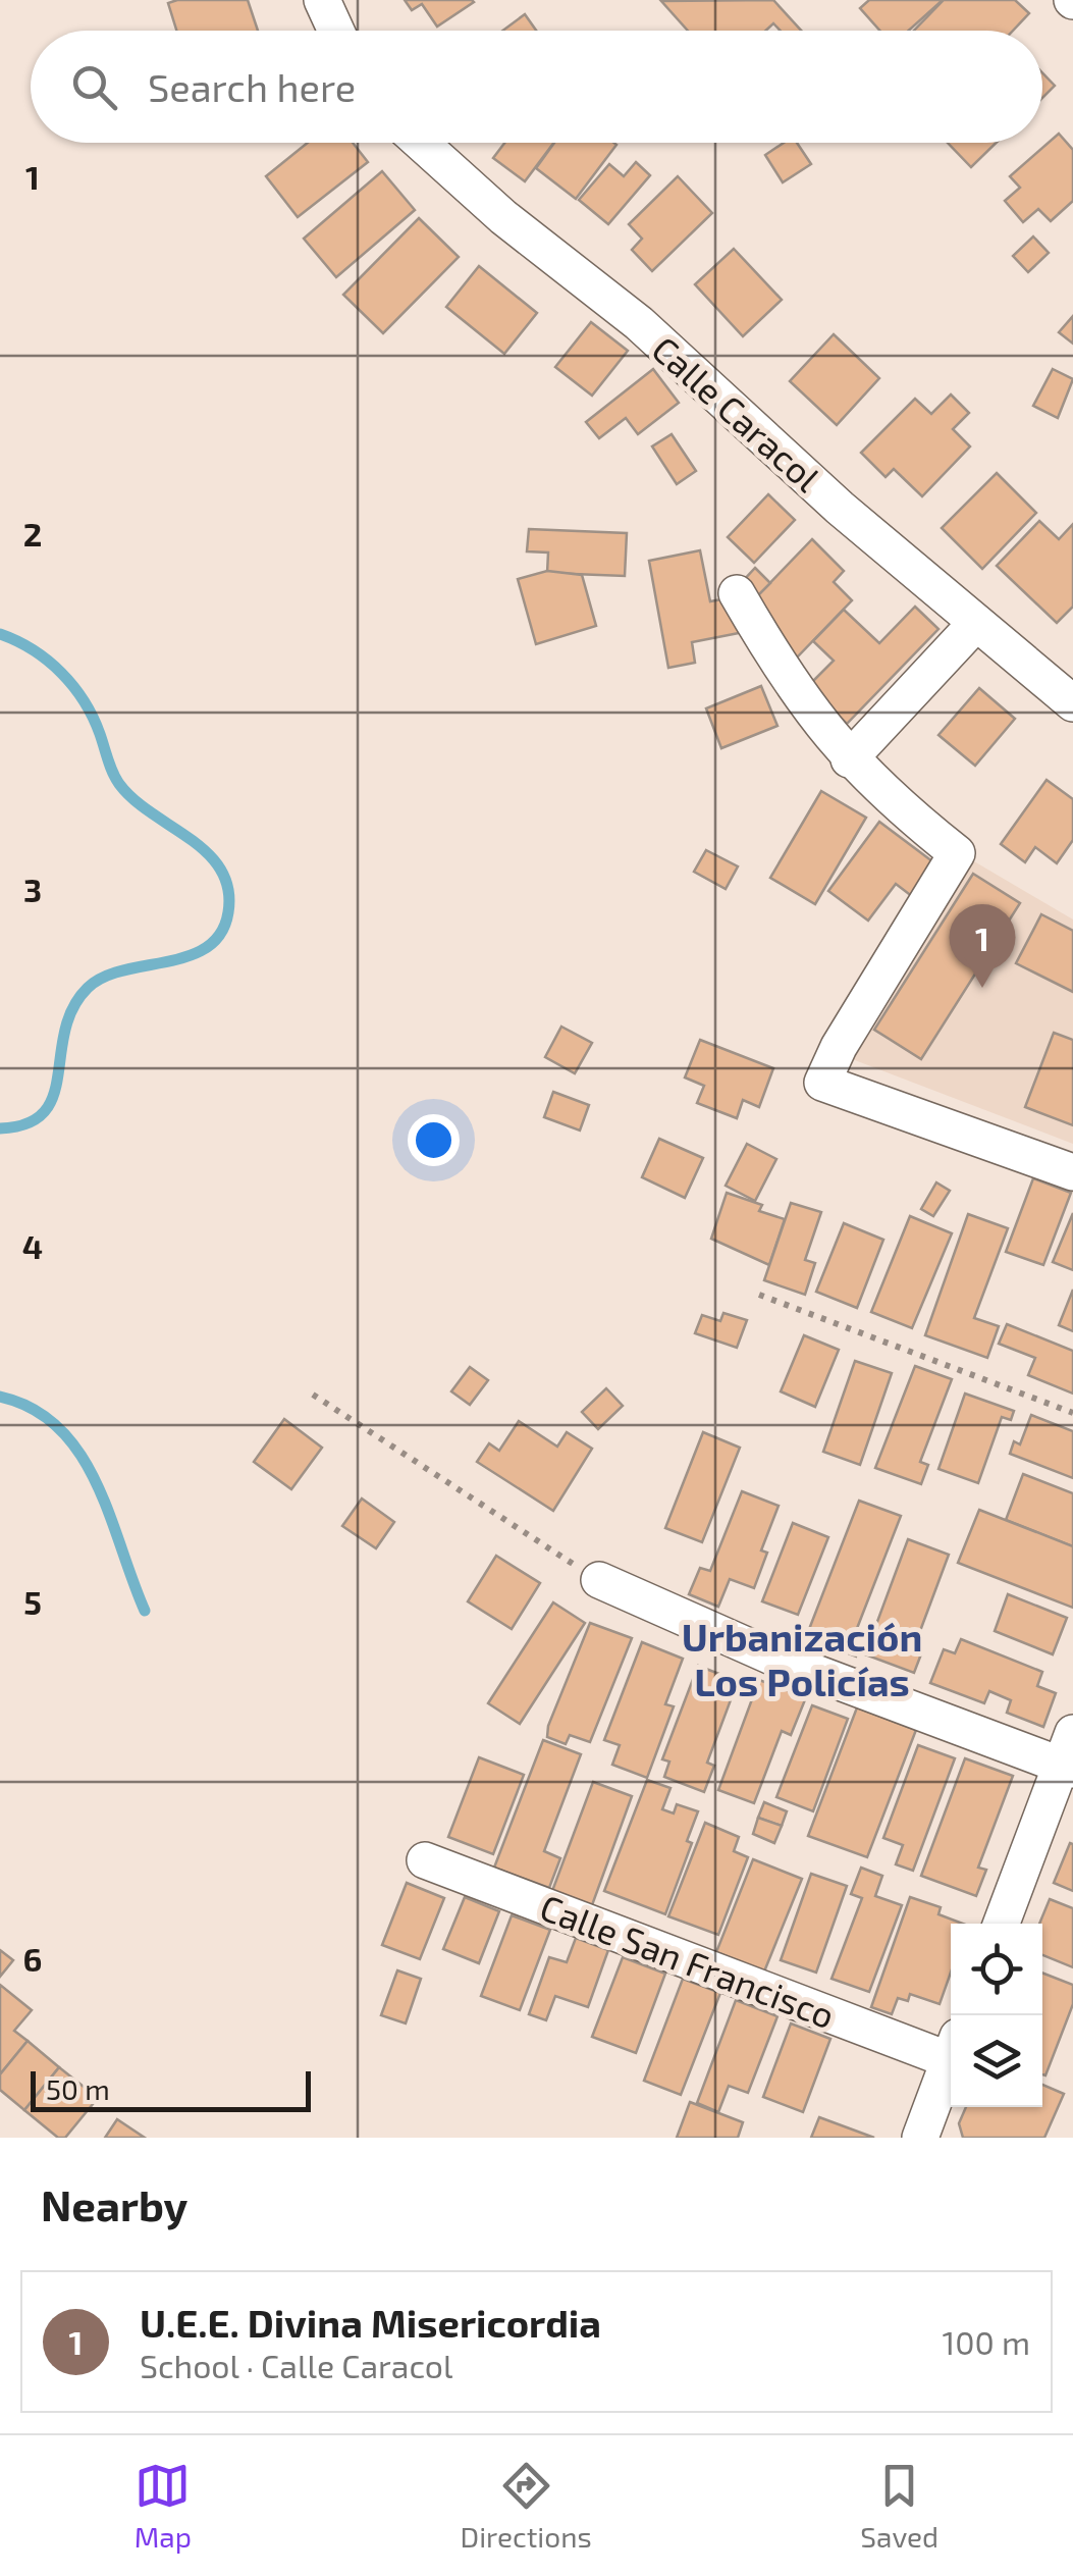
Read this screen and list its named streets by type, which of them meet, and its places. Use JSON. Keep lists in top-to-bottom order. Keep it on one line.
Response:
{"streets":{"street":["Calle Caracol","Calle San Francisco"]},"districts":["Urbanización Los Policías"],"scale_bar":"50 m","page":{"search":"Search here","pins":"1","scale":"50 m","heading":"Nearby","list":[{"mark":"1","name":"U.E.E. Divina Misericordia","note":"School · Calle Caracol","value":"100 m"}],"nav":["Map","Directions","Saved"]},"grid":{"rows":["1","2","3","4","5","6"]}}
